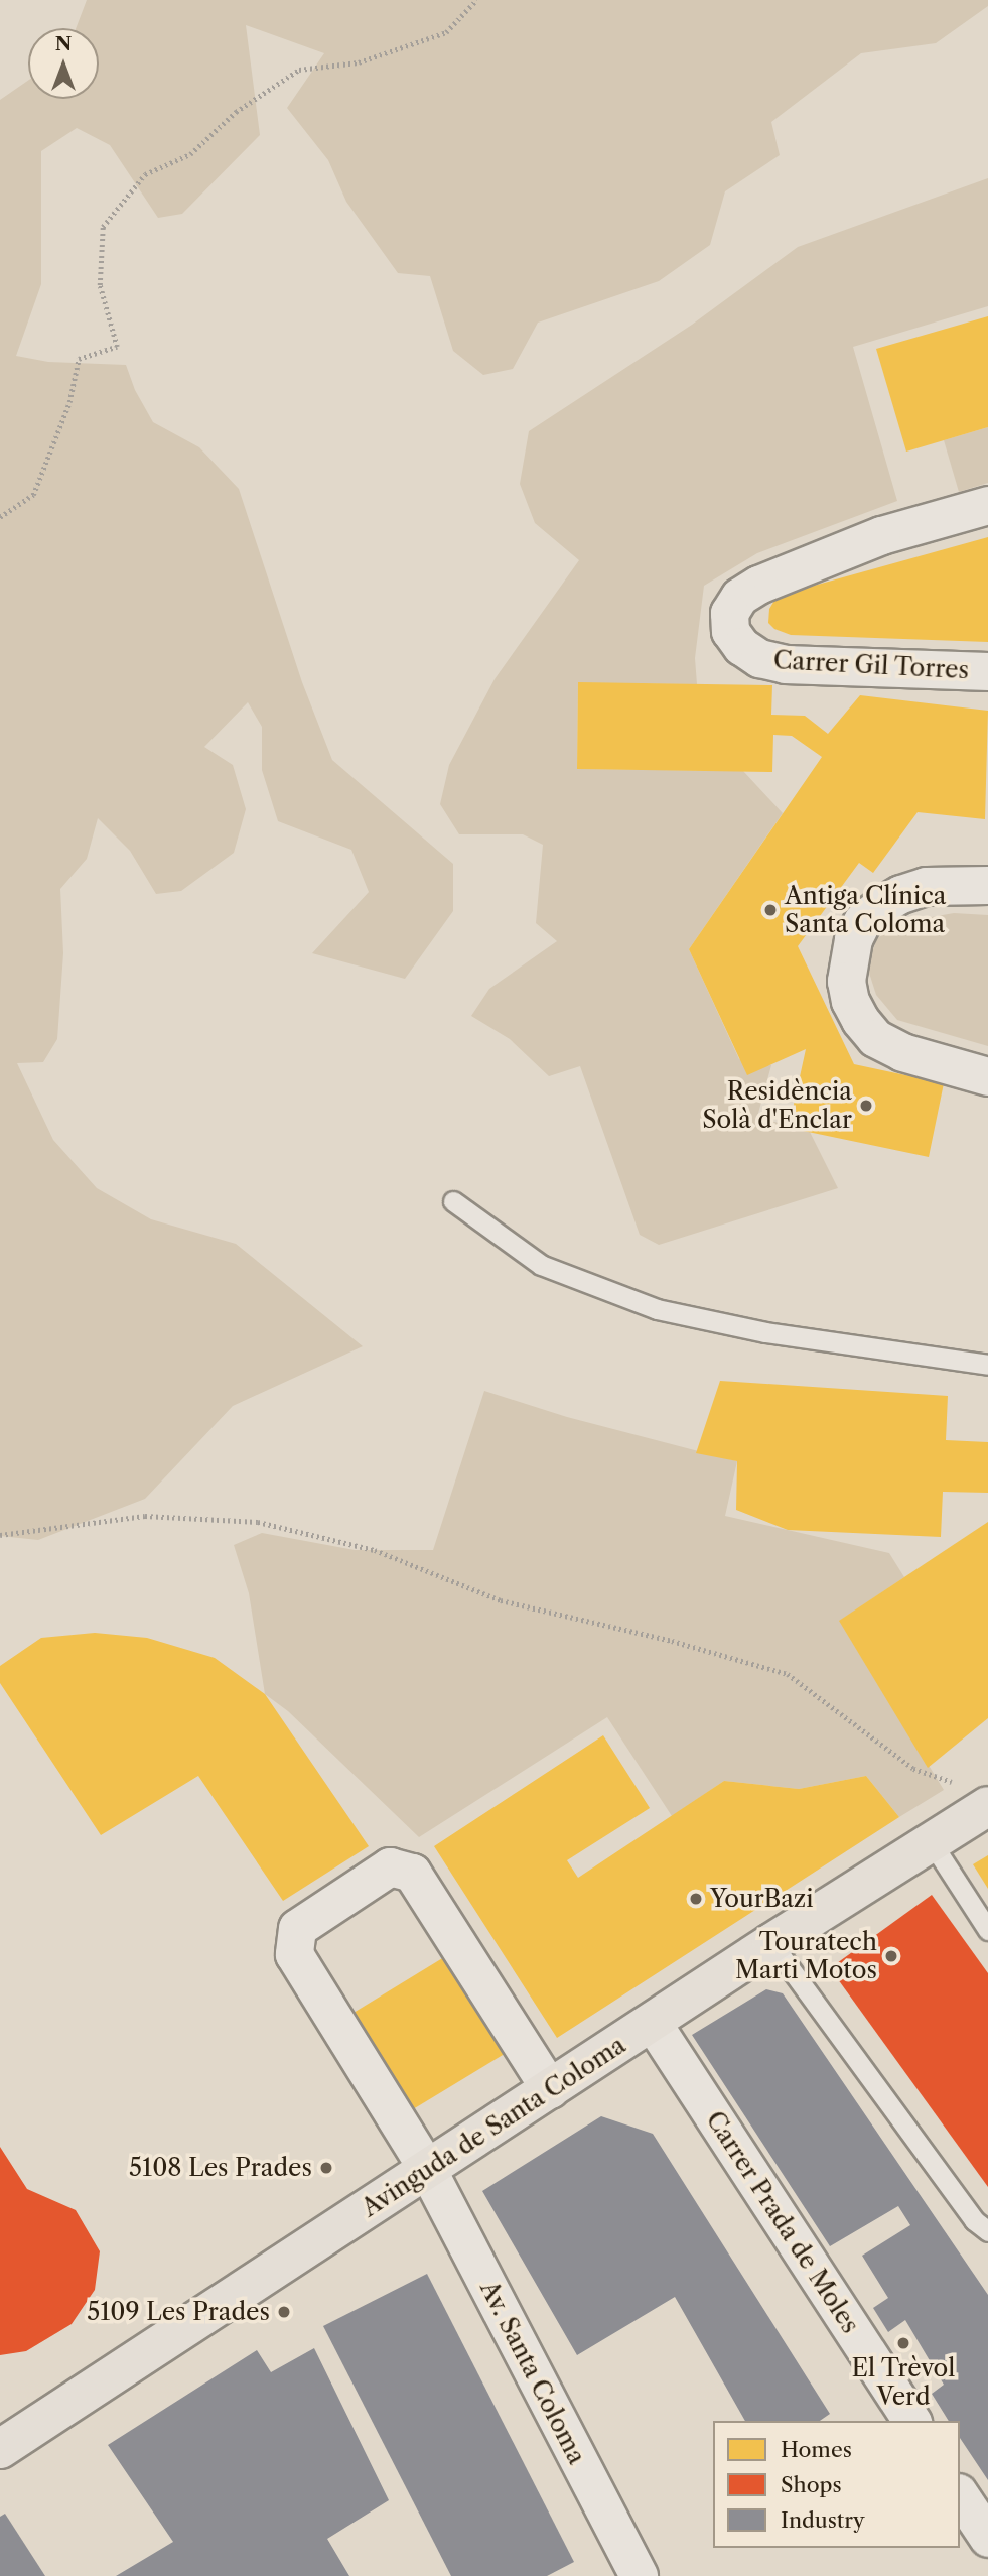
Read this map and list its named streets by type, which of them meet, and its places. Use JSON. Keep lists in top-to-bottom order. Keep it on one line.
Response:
{"streets":{"main road":["Avinguda de Santa Coloma"],"street":["Carrer Gil Torres","Carrer Prada de Moles","Av. Santa Coloma"]},"crossings":[["Avinguda de Santa Coloma","Carrer Prada de Moles"],["Avinguda de Santa Coloma","Av. Santa Coloma"]],"places":["Antiga Clínica Santa Coloma","Residència Solà d'Enclar","YourBazi","Touratech Marti Motos","5108 Les Prades","5109 Les Prades","El Trèvol Verd"],"legend":["Homes","Shops","Industry"],"north":"top"}
